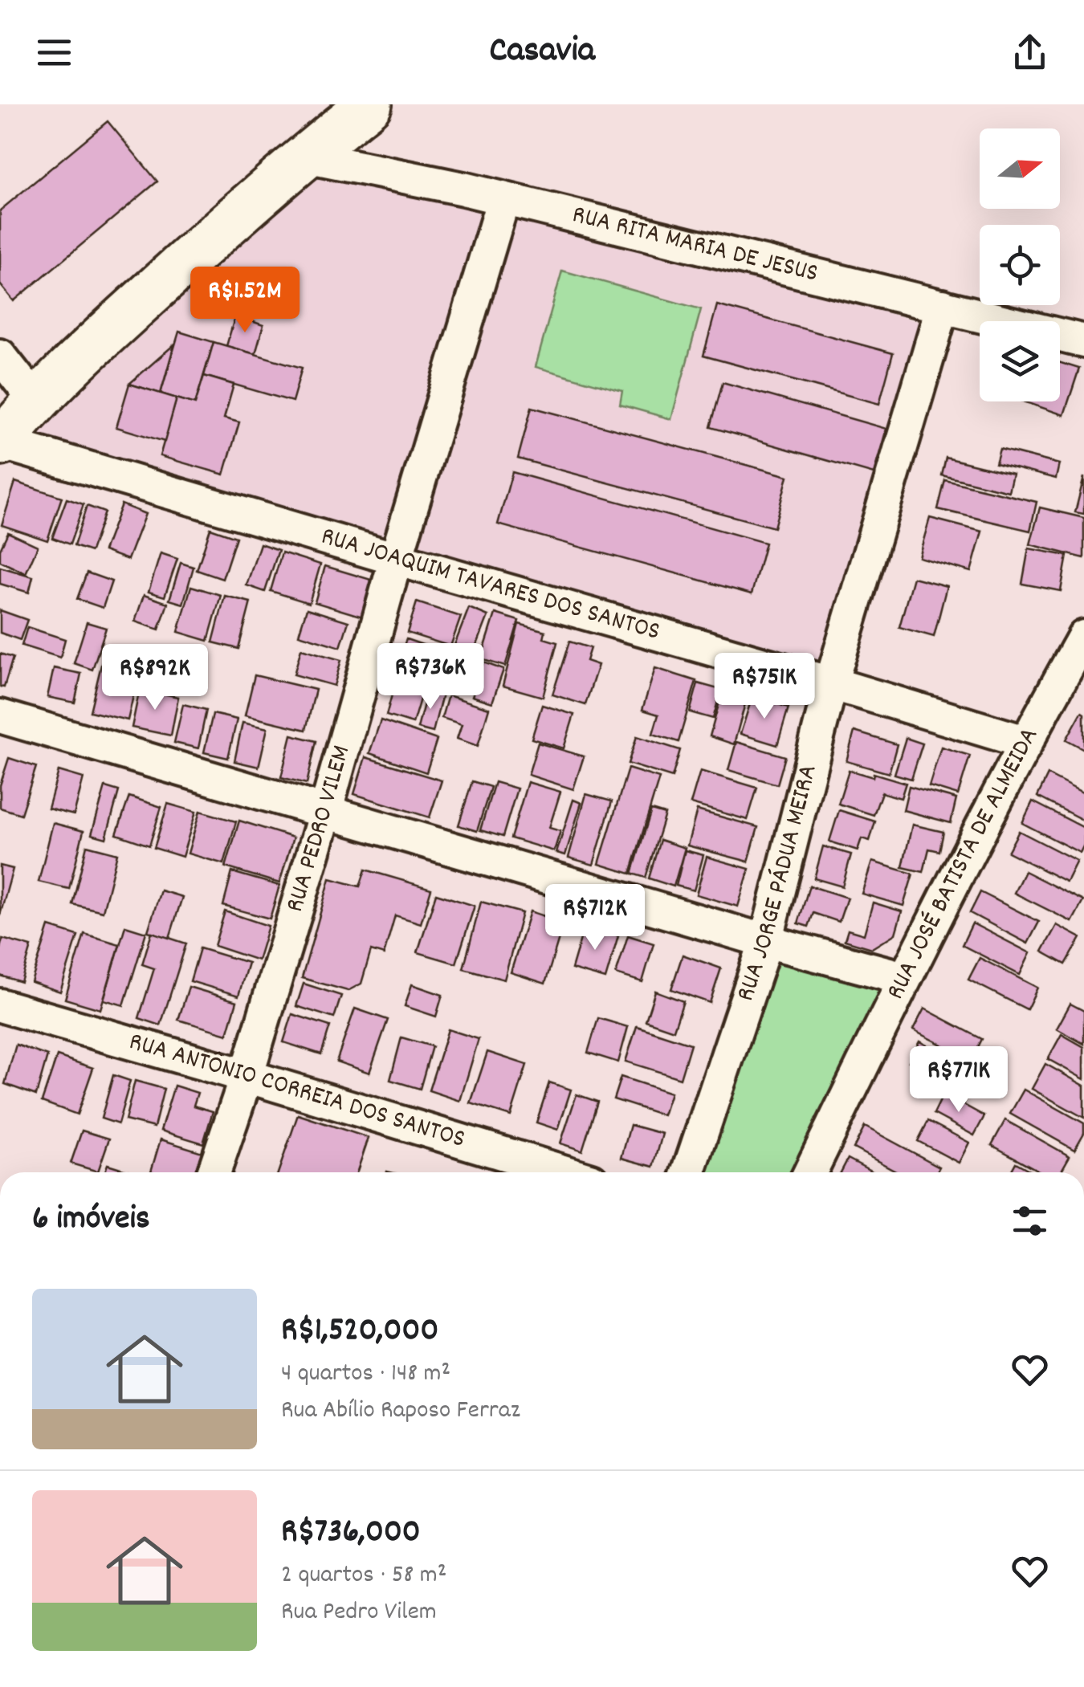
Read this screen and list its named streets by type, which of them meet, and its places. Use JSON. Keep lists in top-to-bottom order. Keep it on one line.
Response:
{"streets":{"street":["RUA RITA MARIA DE JESUS","RUA JOAQUIM TAVARES DOS SANTOS","RUA PEDRO VILEM","RUA JOSÉ BATISTA DE ALMEIDA","RUA JORGE PÁDUA MEIRA","RUA ANTÔNIO CORREIA DOS SANTOS"]},"crossings":[["RUA RITA MARIA DE JESUS","RUA PEDRO VILEM"],["RUA RITA MARIA DE JESUS","RUA JORGE PÁDUA MEIRA"],["RUA JOAQUIM TAVARES DOS SANTOS","RUA PEDRO VILEM"],["RUA JOAQUIM TAVARES DOS SANTOS","RUA JOSÉ BATISTA DE ALMEIDA"],["RUA JOAQUIM TAVARES DOS SANTOS","RUA JORGE PÁDUA MEIRA"],["RUA PEDRO VILEM","RUA ANTÔNIO CORREIA DOS SANTOS"]],"north":"right","page":{"header":"Casavia","price":["R$1.52M","R$736K","R$892K","R$751K","R$712K","R$771K"],"heading":"6 imóveis","list":[{"name":"R$1,520,000","note":"4 quartos · 148 m² · Rua Abílio Raposo Ferraz"},{"name":"R$736,000","note":"2 quartos · 58 m² · Rua Pedro Vilem"}]}}
